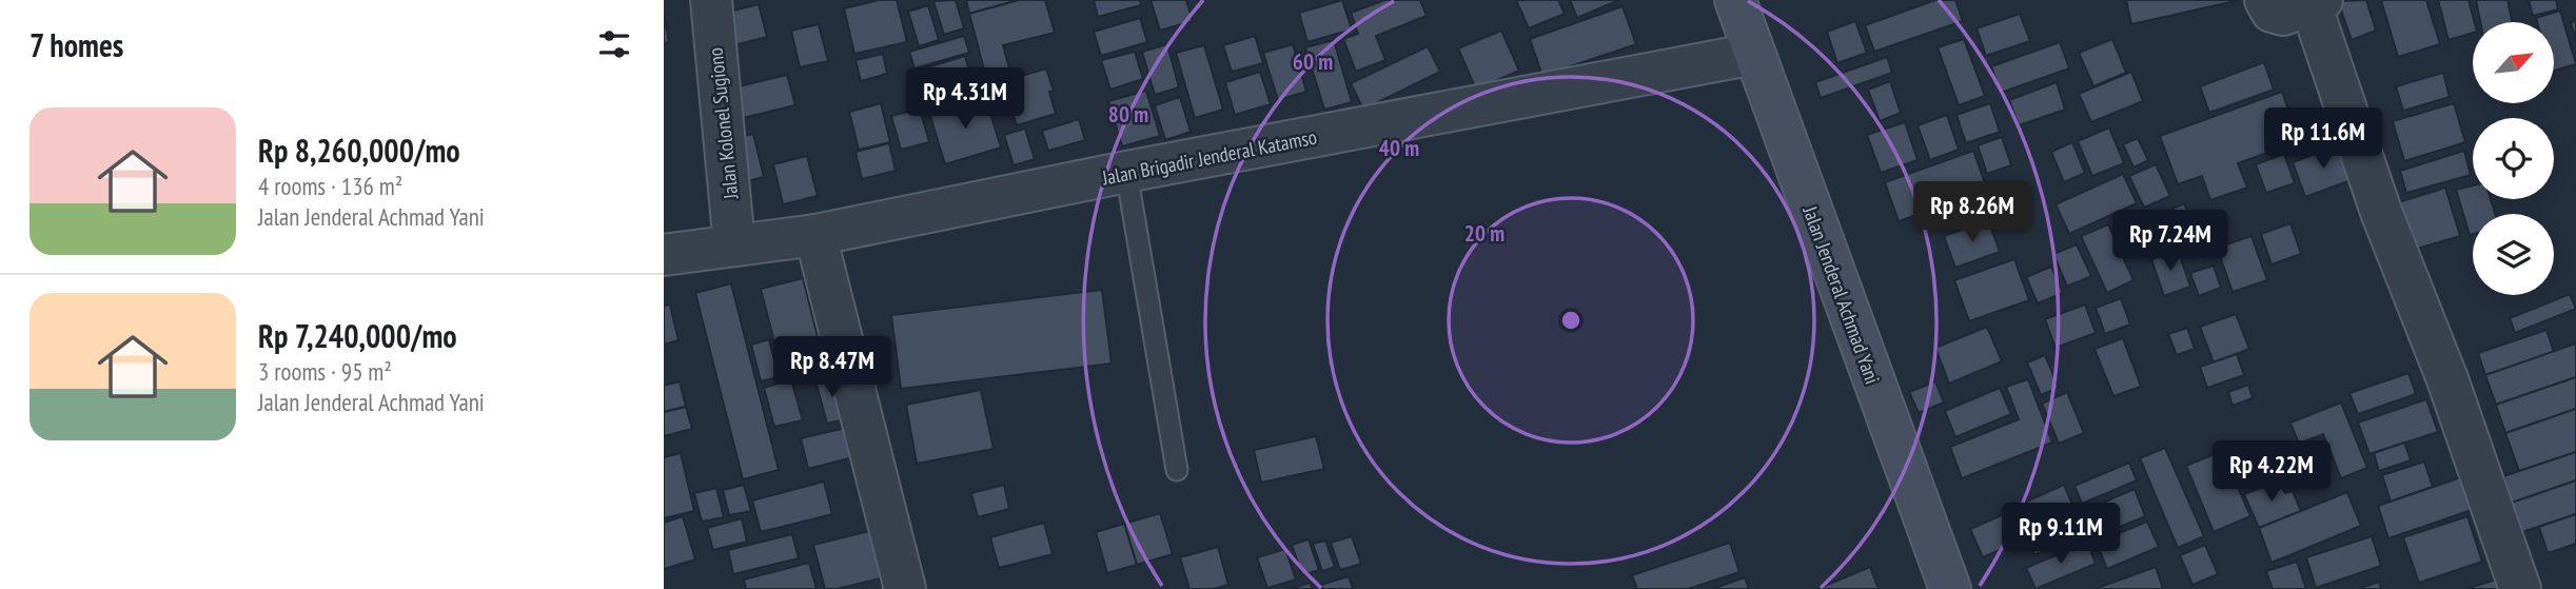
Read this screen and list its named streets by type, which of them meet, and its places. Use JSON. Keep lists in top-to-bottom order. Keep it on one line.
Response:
{"streets":{"main road":["Jalan Jenderal Achmad Yani"],"street":["Jalan Kolonel Sugiono","Jalan Brigadir Jenderal Katamso"]},"crossings":[["Jalan Kolonel Sugiono","Jalan Brigadir Jenderal Katamso"],["Jalan Brigadir Jenderal Katamso","Jalan Jenderal Achmad Yani"]],"north":"top right","page":{"heading":"7 homes","price":["Rp 4.31M","Rp 11.6M","Rp 8.26M","Rp 7.24M","Rp 8.47M","Rp 4.22M","Rp 9.11M"],"list":[{"name":"Rp 8,260,000/mo","note":"4 rooms · 136 m² · Jalan Jenderal Achmad Yani"},{"name":"Rp 7,240,000/mo","note":"3 rooms · 95 m² · Jalan Jenderal Achmad Yani"}]},"rings":["60 m","80 m","40 m","20 m"]}
